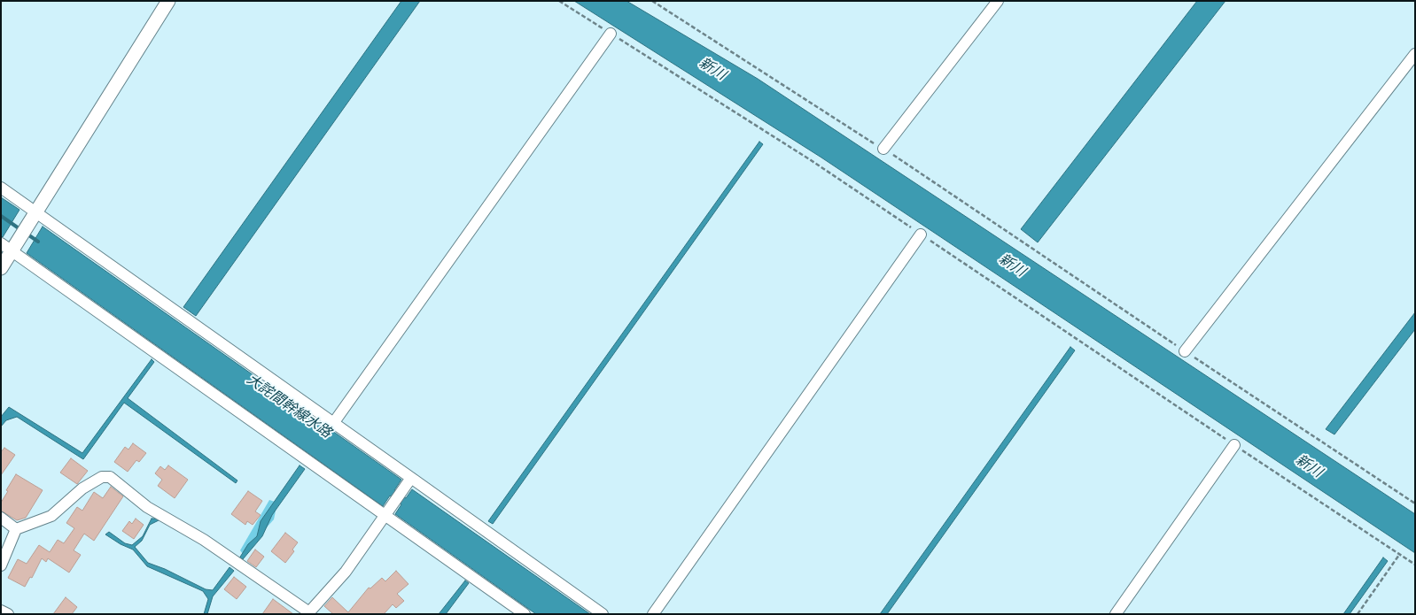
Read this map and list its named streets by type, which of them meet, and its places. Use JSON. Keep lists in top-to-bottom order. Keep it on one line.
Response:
{"water":["新川","大詫間幹線水路"]}
